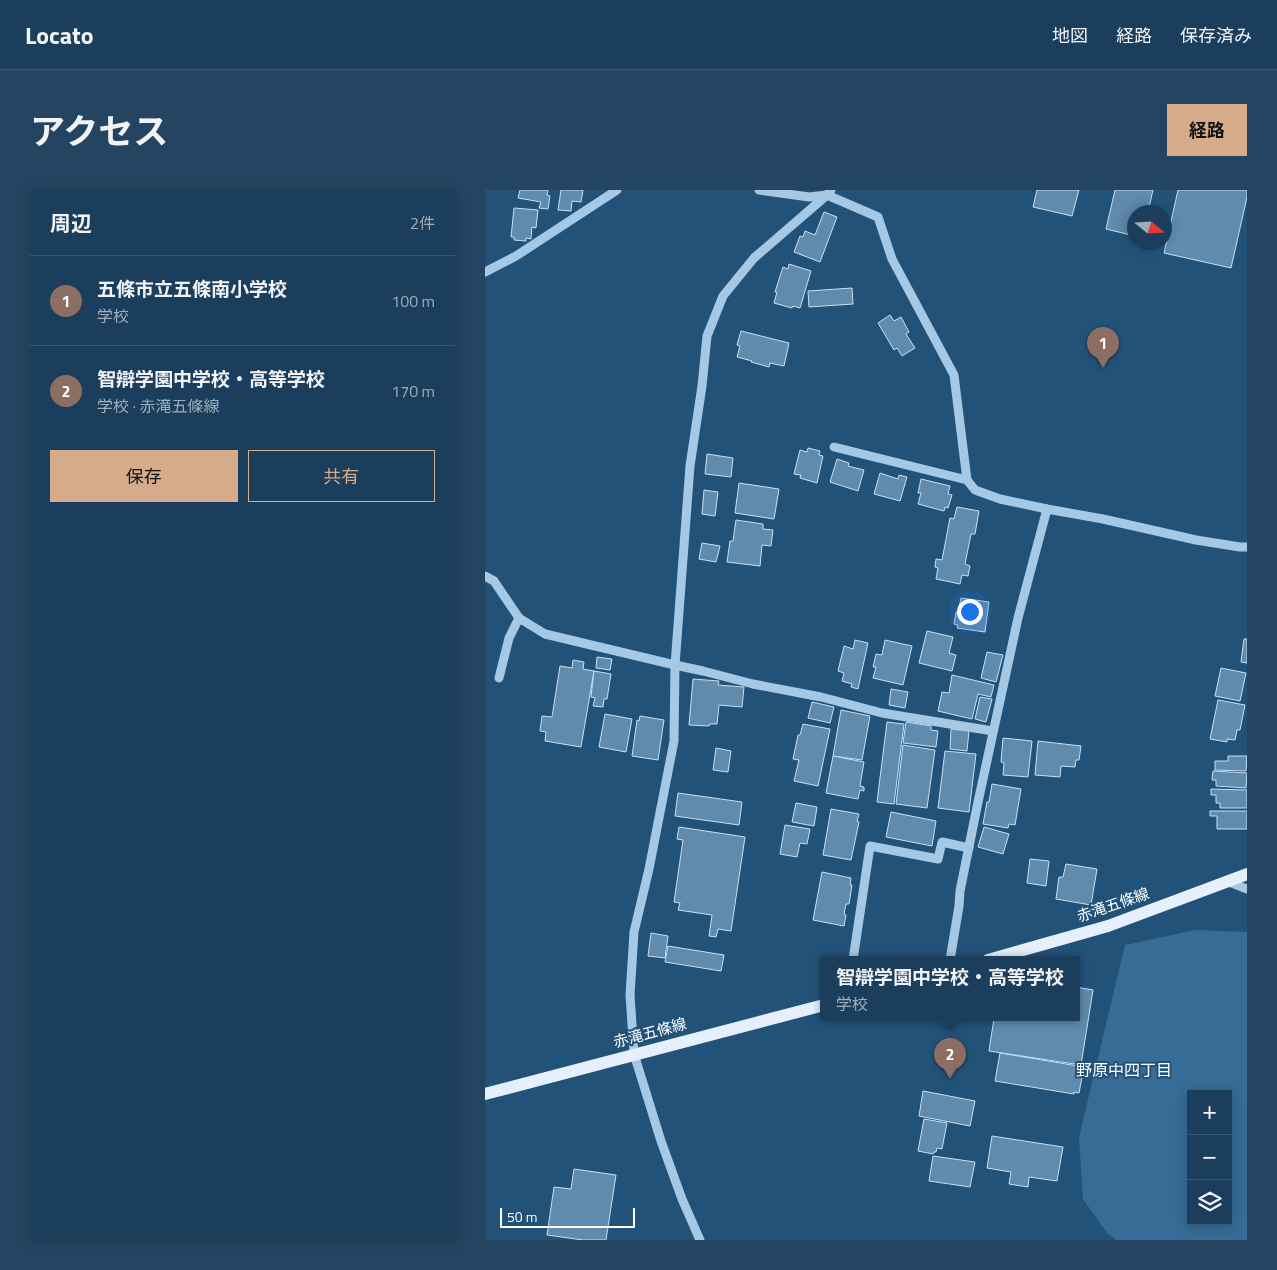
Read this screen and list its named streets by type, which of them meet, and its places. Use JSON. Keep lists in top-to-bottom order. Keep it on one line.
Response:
{"streets":{"main road":["赤滝五條線"]},"districts":["野原中四丁目"],"scale_bar":"50 m","north":"right","page":{"header":"Locato","nav":["地図","経路","保存済み"],"title":"アクセス","buttons":["経路",["保存","共有"]],"heading":["周辺","2件"],"list":[{"mark":"1","name":"五條市立五條南小学校","note":"学校","value":"100 m"},{"mark":"2","name":"智辯学園中学校・高等学校","note":"学校 · 赤滝五條線","value":"170 m"}],"pins":["1","2"],"popup":["智辯学園中学校・高等学校","学校"],"map_buttons":["+","−"],"scale":"50 m"}}
